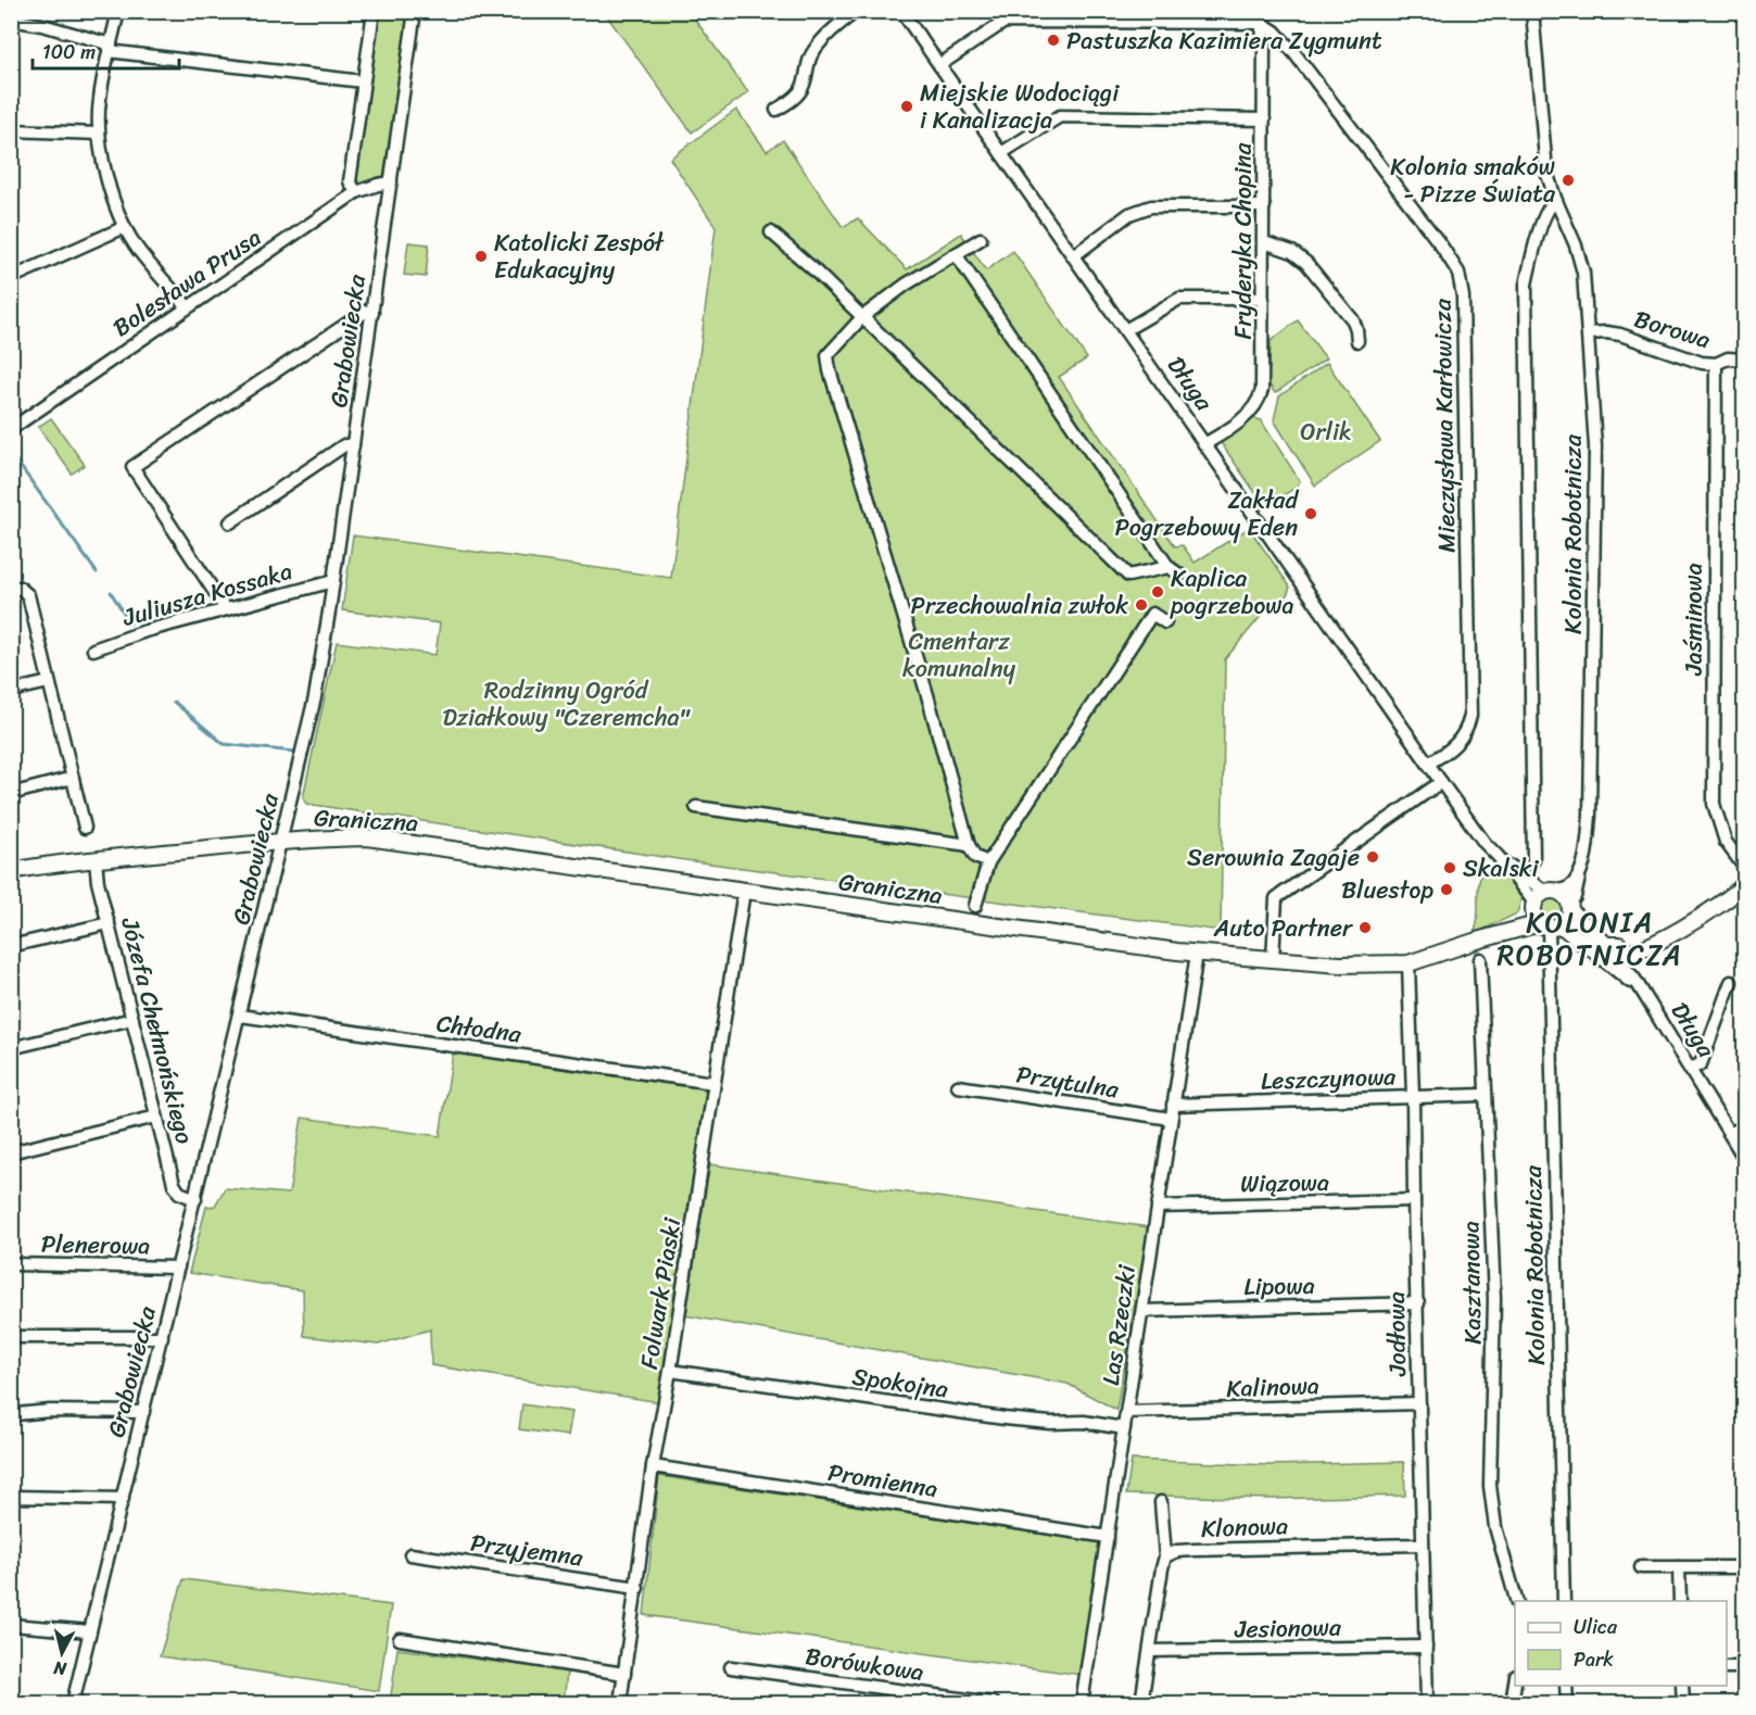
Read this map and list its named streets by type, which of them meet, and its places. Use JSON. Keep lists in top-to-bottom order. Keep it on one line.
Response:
{"streets":{"main road":["Długa","Graniczna"],"street":["Fryderyka Chopina","Bolesława Prusa","Borowa","Grabowiecka","Mieczysława Karłowicza","Kolonia Robotnicza","Juliusza Kossaka","Jaśminowa","Chłodna","Józefa Chełmońskiego","Leszczynowa","Przytulna","Wiązowa","Plenerowa","Kasztanowa","Lipowa","Folwark Piaski","Las Rzeczki","Jodłowa","Spokojna","Kalinowa","Promienna","Klonowa","Przyjemna","Jesionowa","Borówkowa"]},"crossings":[["Fryderyka Chopina","Długa"],["Fryderyka Chopina","Mieczysława Karłowicza"],["Bolesława Prusa","Grabowiecka"],["Borowa","Kolonia Robotnicza"],["Borowa","Jaśminowa"],["Grabowiecka","Juliusza Kossaka"],["Grabowiecka","Graniczna"],["Grabowiecka","Chłodna"],["Grabowiecka","Józefa Chełmońskiego"],["Grabowiecka","Plenerowa"],["Długa","Mieczysława Karłowicza"],["Długa","Kolonia Robotnicza"],["Długa","Graniczna"],["Kolonia Robotnicza","Graniczna"],["Graniczna","Józefa Chełmońskiego"],["Graniczna","Folwark Piaski"],["Graniczna","Las Rzeczki"],["Graniczna","Jodłowa"],["Chłodna","Folwark Piaski"],["Leszczynowa","Kasztanowa"],["Leszczynowa","Las Rzeczki"],["Leszczynowa","Jodłowa"],["Przytulna","Las Rzeczki"],["Wiązowa","Las Rzeczki"],["Wiązowa","Jodłowa"],["Lipowa","Las Rzeczki"],["Lipowa","Jodłowa"],["Folwark Piaski","Spokojna"],["Folwark Piaski","Promienna"],["Folwark Piaski","Przyjemna"],["Las Rzeczki","Spokojna"],["Las Rzeczki","Kalinowa"],["Las Rzeczki","Promienna"],["Jodłowa","Kalinowa"],["Jodłowa","Klonowa"],["Jodłowa","Jesionowa"]],"districts":["KOLONIA ROBOTNICZA"],"parks":["Orlik","Cmentarz komunalny","Rodzinny Ogród Działkowy \"Czeremcha\""],"places":["Pastuszka Kazimiera Zygmunt","Miejskie Wodociągi i Kanalizacja","Kolonia smaków - Pizze Świata","Katolicki Zespół Edukacyjny","Zakład Pogrzebowy Eden","Kaplica pogrzebowa","Przechowalnia zwłok","Serownia Zagaje","Skalski","Bluestop","Auto Partner"],"legend":["Ulica","Park"],"scale_bar":"100 m","north":"bottom"}
